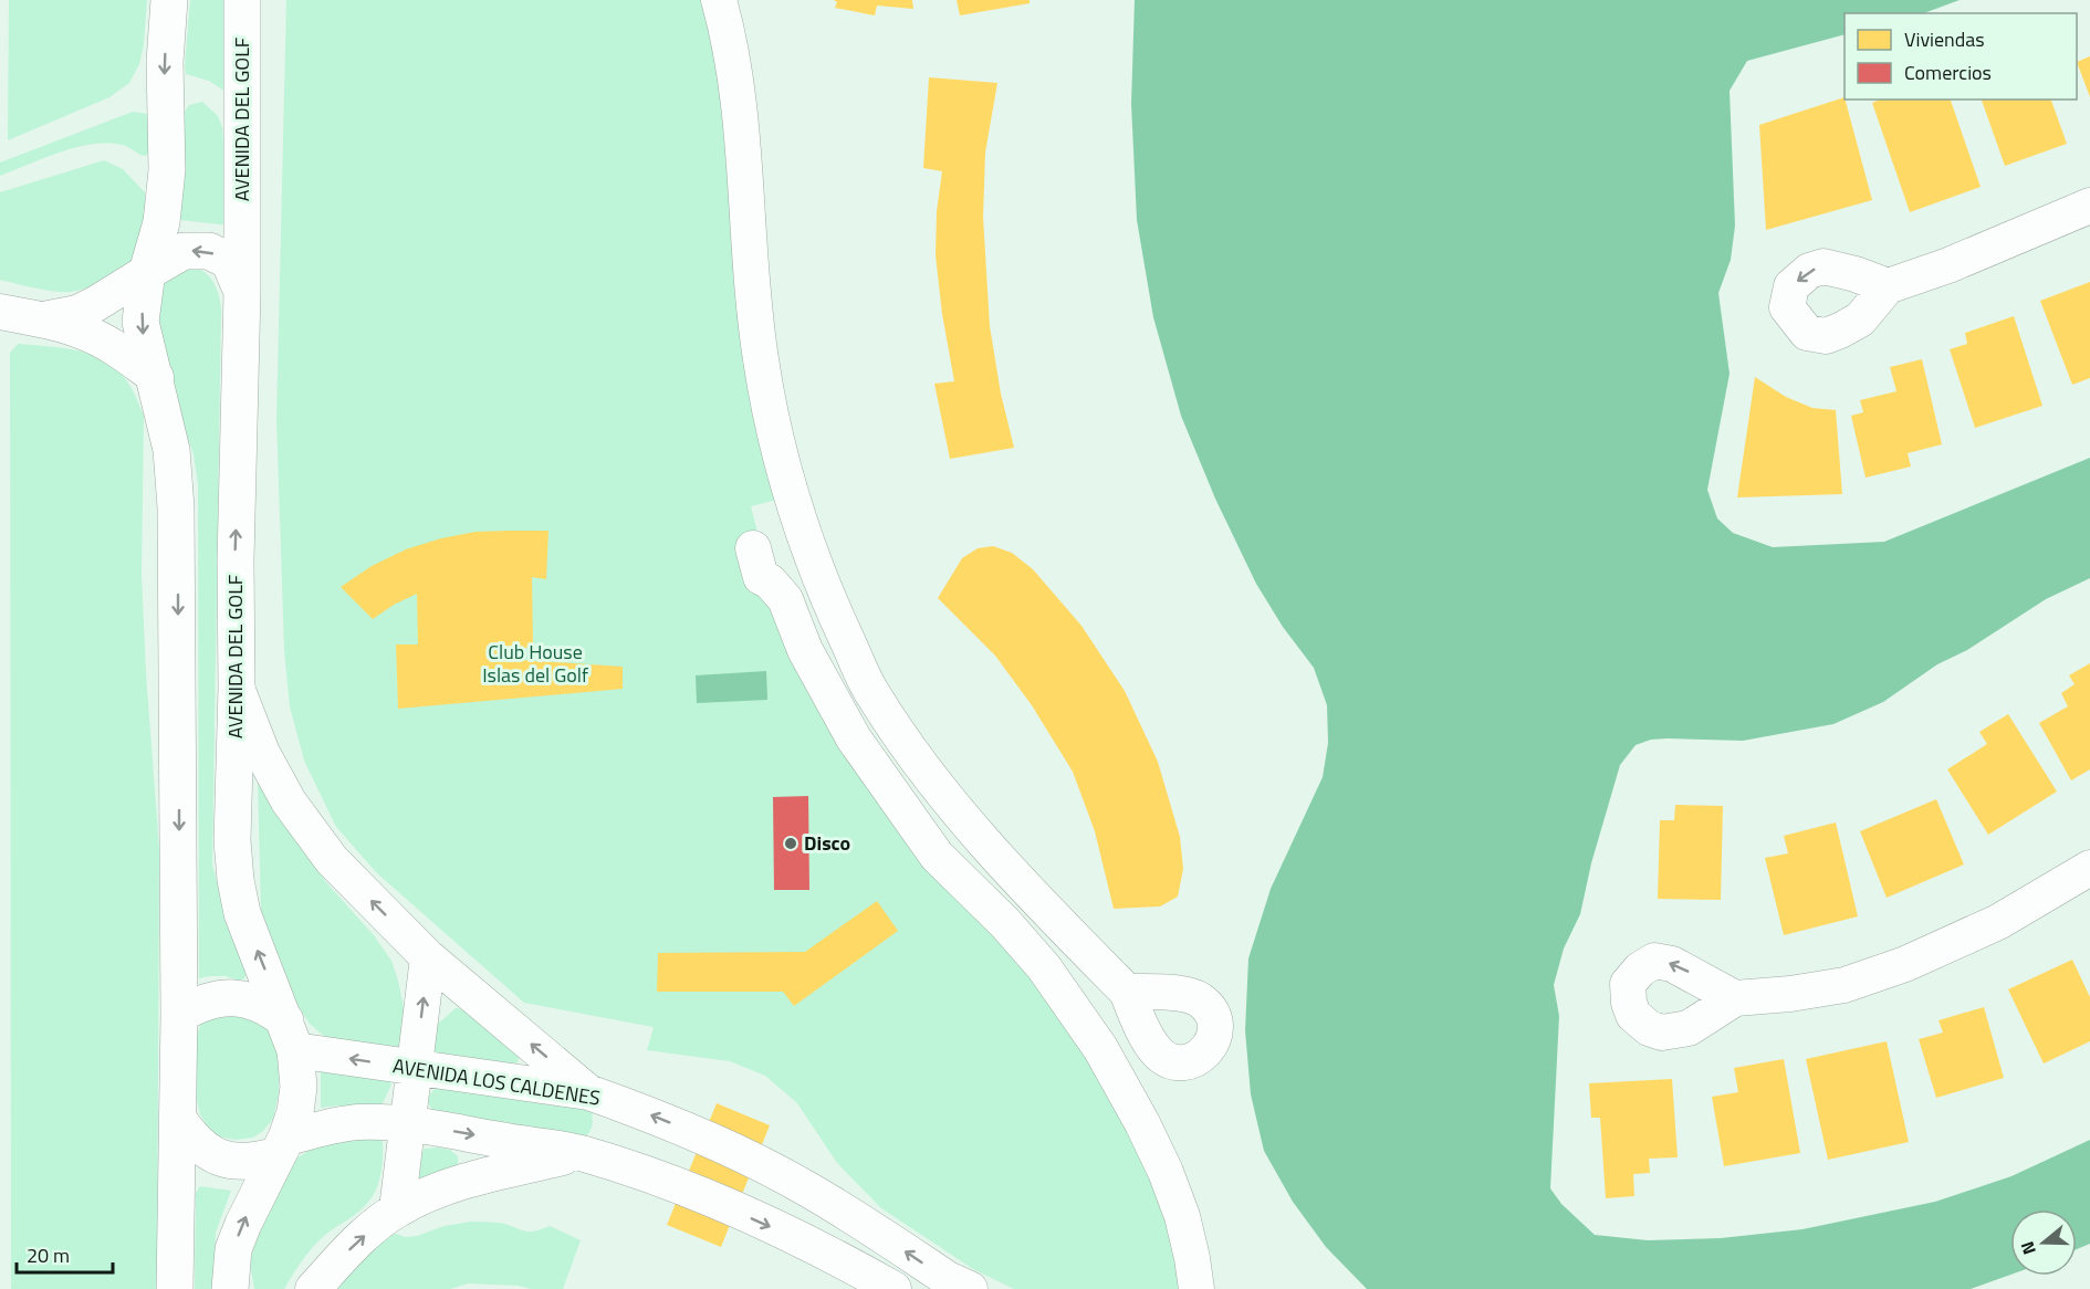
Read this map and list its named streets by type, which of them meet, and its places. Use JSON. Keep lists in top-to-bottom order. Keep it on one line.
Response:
{"streets":{"street":["AVENIDA DEL GOLF","AVENIDA LOS CALDENES"]},"crossings":[["AVENIDA DEL GOLF","AVENIDA LOS CALDENES"]],"parks":["Club House Islas del Golf"],"places":["Disco"],"legend":["Viviendas","Comercios"],"scale_bar":"20 m","north":"left"}
